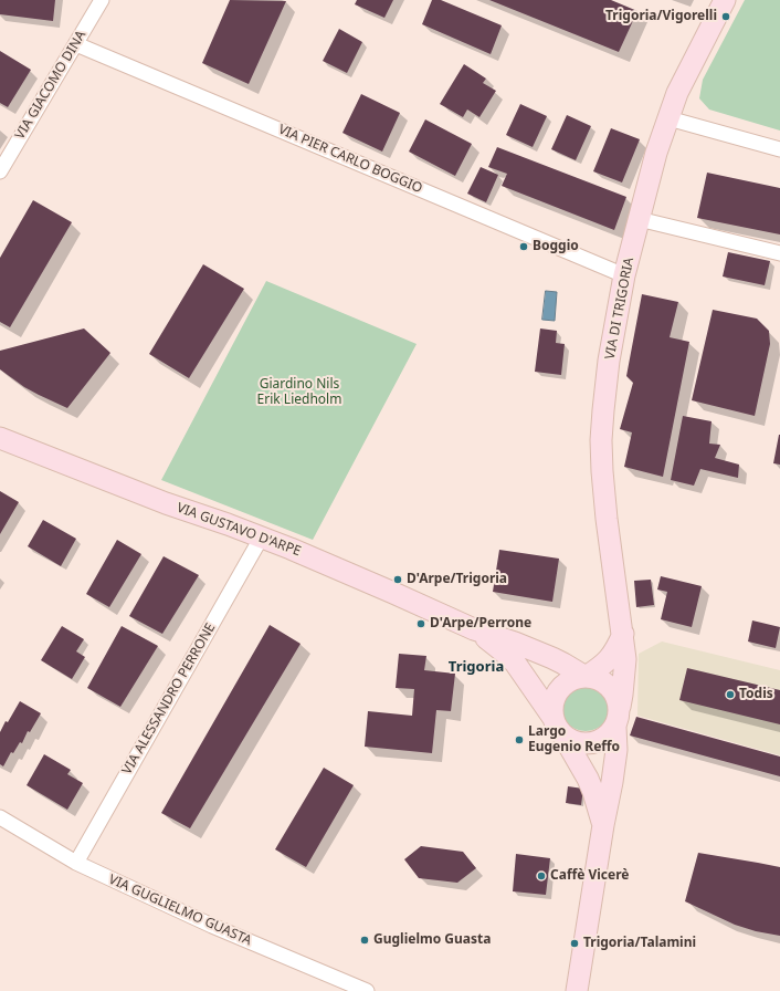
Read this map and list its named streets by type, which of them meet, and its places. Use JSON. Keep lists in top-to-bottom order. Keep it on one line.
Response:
{"streets":{"street":["VIA GIACOMO DINA","VIA PIER CARLO BOGGIO","VIA DI TRIGORIA","VIA GUSTAVO D'ARPE","VIA ALESSANDRO PERRONE","VIA GUGLIELMO GUASTA"]},"crossings":[["VIA GIACOMO DINA","VIA PIER CARLO BOGGIO"],["VIA PIER CARLO BOGGIO","VIA DI TRIGORIA"],["VIA DI TRIGORIA","VIA GUSTAVO D'ARPE"],["VIA GUSTAVO D'ARPE","VIA ALESSANDRO PERRONE"],["VIA ALESSANDRO PERRONE","VIA GUGLIELMO GUASTA"]],"districts":["Trigoria"],"parks":["Giardino Nils Erik Liedholm"],"places":["Trigoria/Vigorelli","Boggio","D'Arpe/Trigoria","D'Arpe/Perrone","Todis","Largo Eugenio Reffo","Caffè Vicerè","Guglielmo Guasta","Trigoria/Talamini"]}
